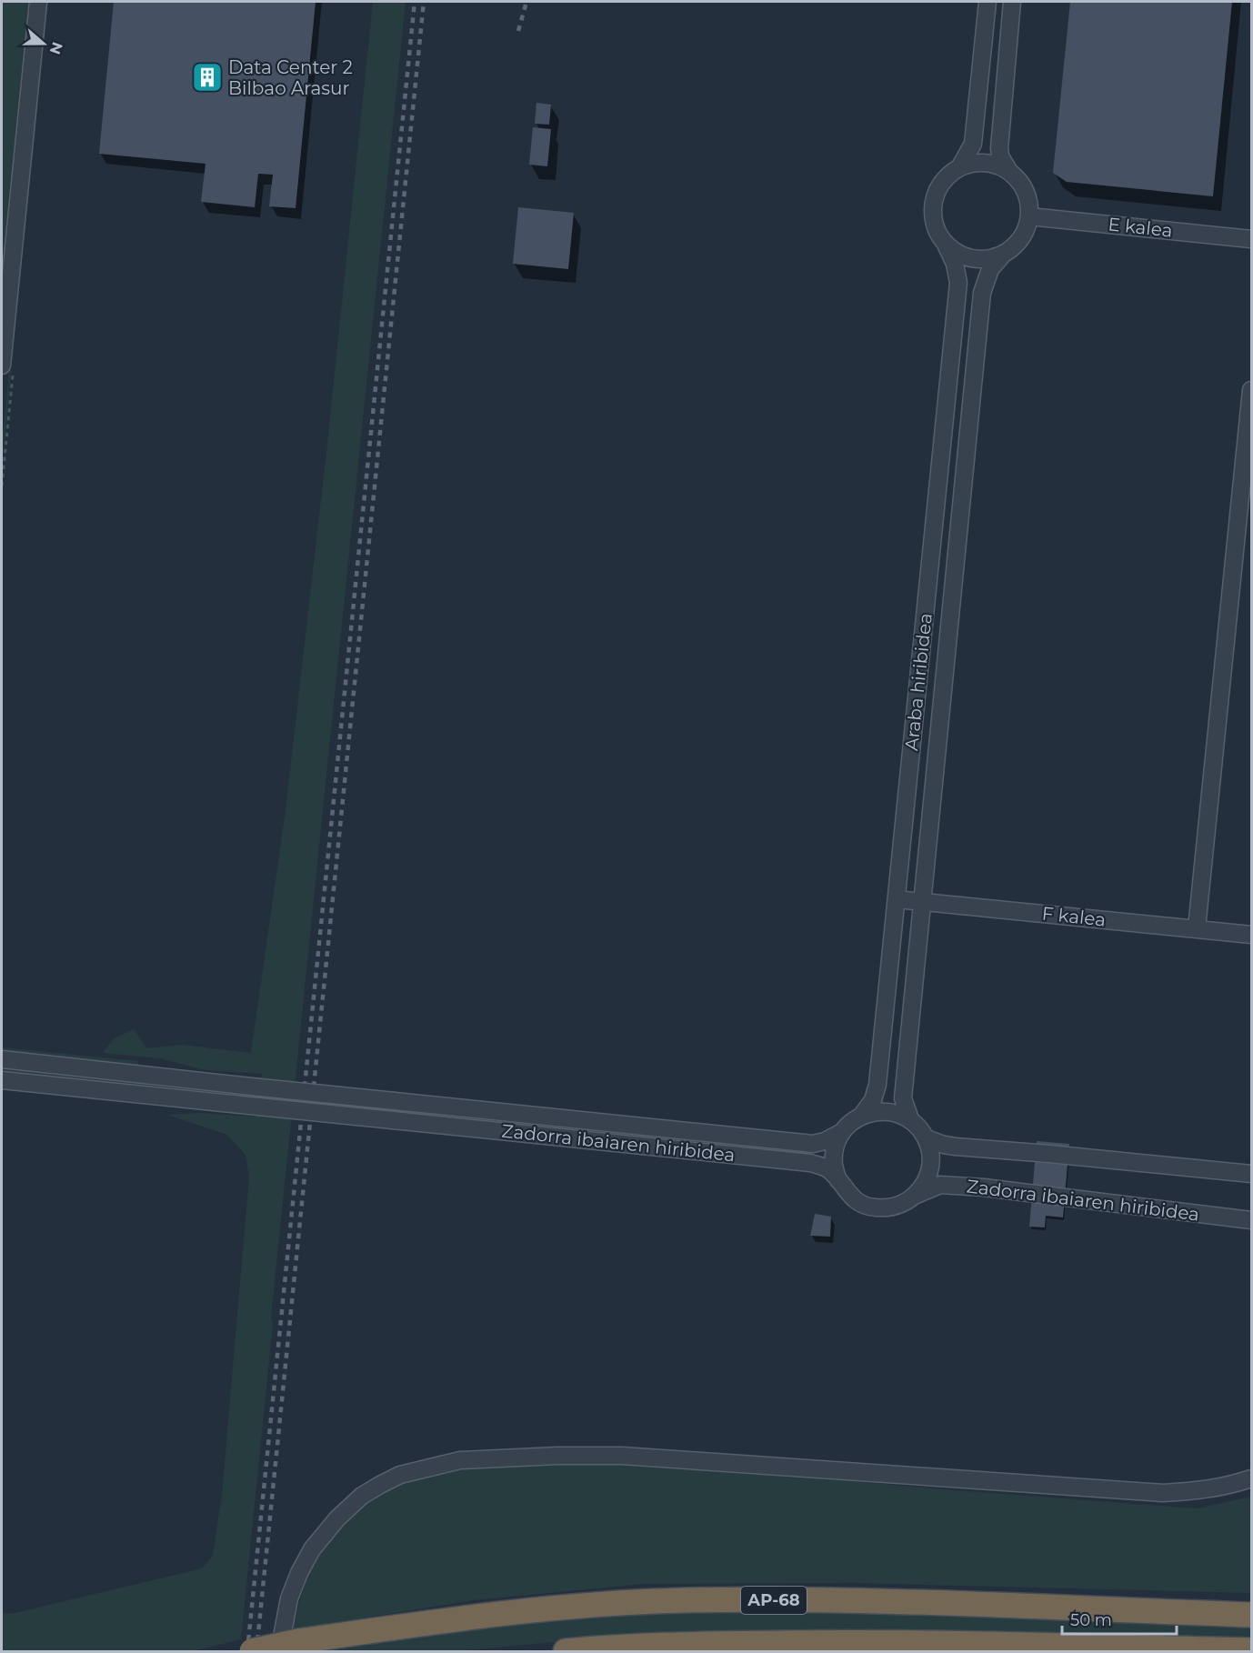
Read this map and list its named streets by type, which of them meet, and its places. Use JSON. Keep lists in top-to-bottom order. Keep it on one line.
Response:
{"streets":{"highway":["AP-68"],"street":["E kalea","Araba hiribidea","F kalea","Zadorra ibaiaren hiribidea"]},"crossings":[["E kalea","Araba hiribidea"],["Araba hiribidea","F kalea"],["Araba hiribidea","Zadorra ibaiaren hiribidea"]],"places":{"building":["Data Center 2 Bilbao Arasur"]},"scale_bar":"50 m","north":"right"}
